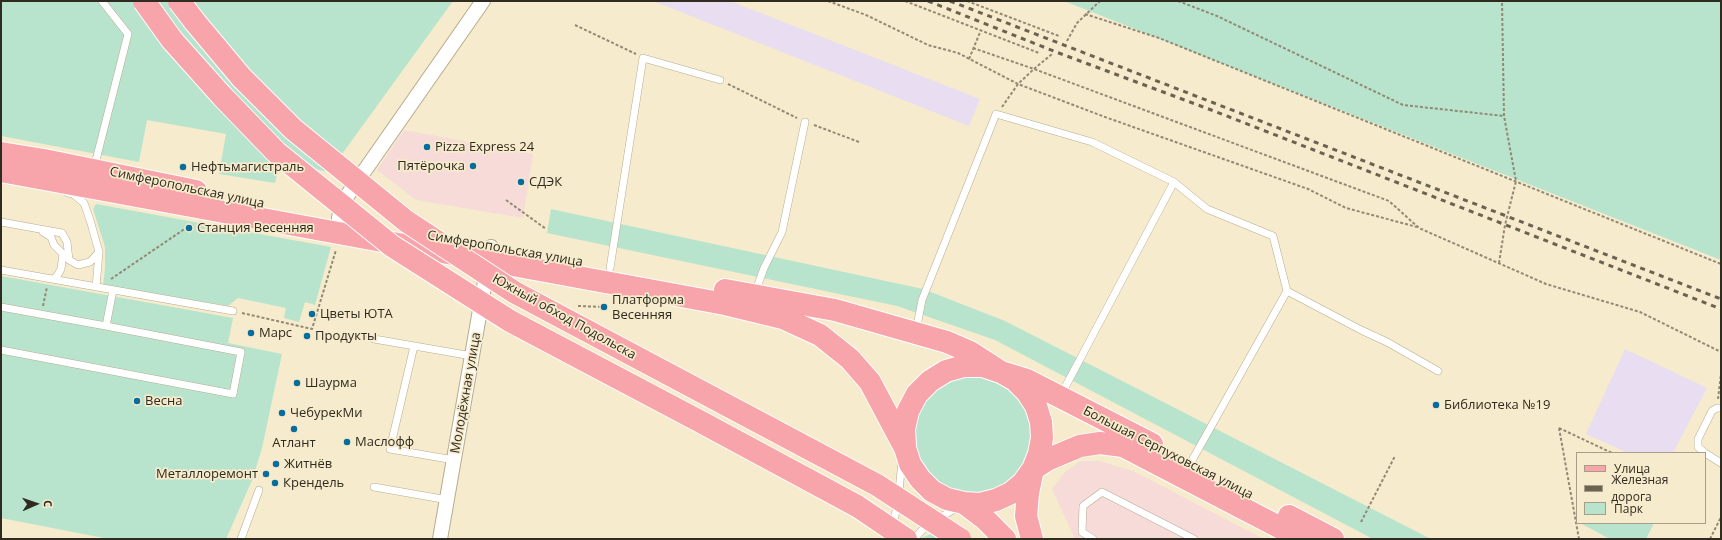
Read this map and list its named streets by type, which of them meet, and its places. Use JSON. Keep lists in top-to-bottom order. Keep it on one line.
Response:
{"streets":{"main road":["Симферопольская улица","Южный обход Подольска","Большая Серпуховская улица"],"street":["Молодёжная улица"]},"crossings":[["Симферопольская улица","Молодёжная улица"],["Симферопольская улица","Большая Серпуховская улица"]],"places":["Pizza Express 24","Пятёрочка","Нефтьмагистраль","СДЭК","Станция Весенняя","Платформа Весенняя","Цветы ЮТА","Марс","Продукты","Шаурма","Весна","Библиотека №19","ЧебурекМи","Атлант","Маслофф","Житнёв","Металлоремонт","Крендель"],"legend":["Улица","Железная дорога","Парк"],"north":"right"}
